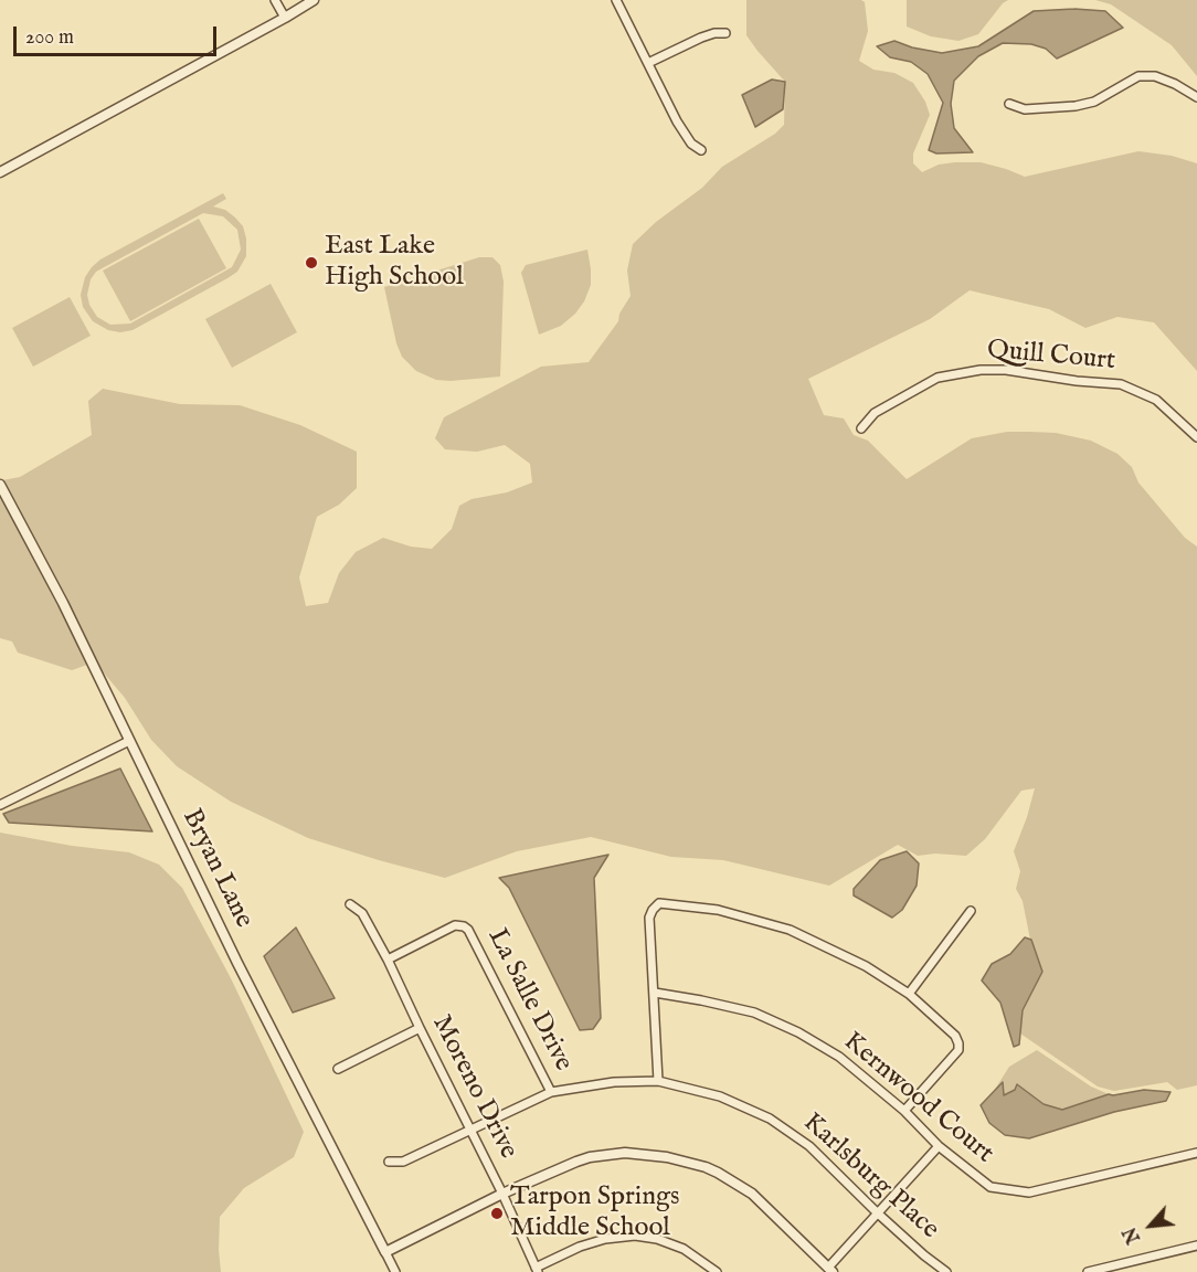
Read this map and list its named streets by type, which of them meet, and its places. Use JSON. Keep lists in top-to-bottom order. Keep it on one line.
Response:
{"streets":{"street":["Quill Court","Bryan Lane","La Salle Drive","Moreno Drive","Kernwood Court","Karlsburg Place"]},"crossings":[["La Salle Drive","Moreno Drive"],["La Salle Drive","Karlsburg Place"],["Moreno Drive","Karlsburg Place"]],"places":["East Lake High School","Tarpon Springs Middle School"],"scale_bar":"200 m","north":"bottom left"}
